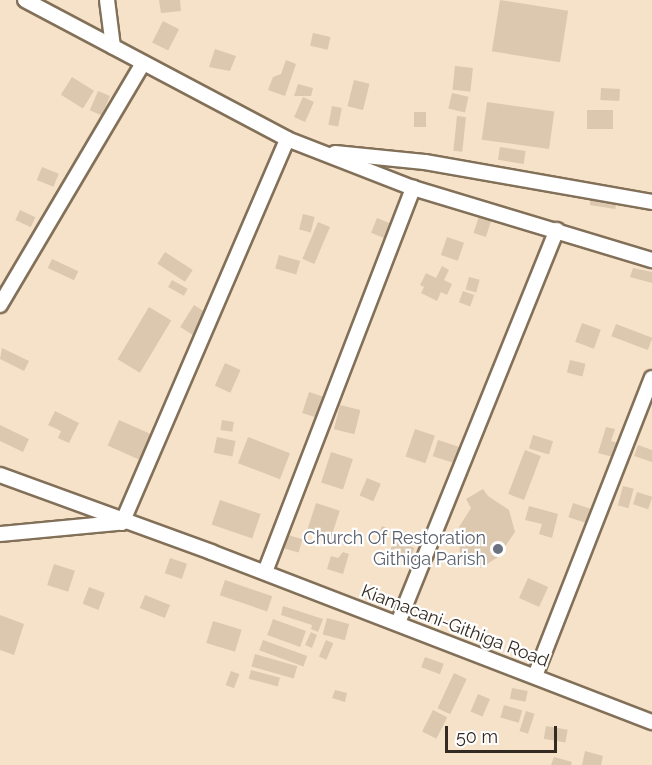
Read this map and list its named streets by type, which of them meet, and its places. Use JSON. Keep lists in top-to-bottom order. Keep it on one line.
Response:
{"streets":{"street":["Kiamacani-Githiga Road"]},"places":["Church Of Restoration Githiga Parish"],"scale_bar":"50 m"}
